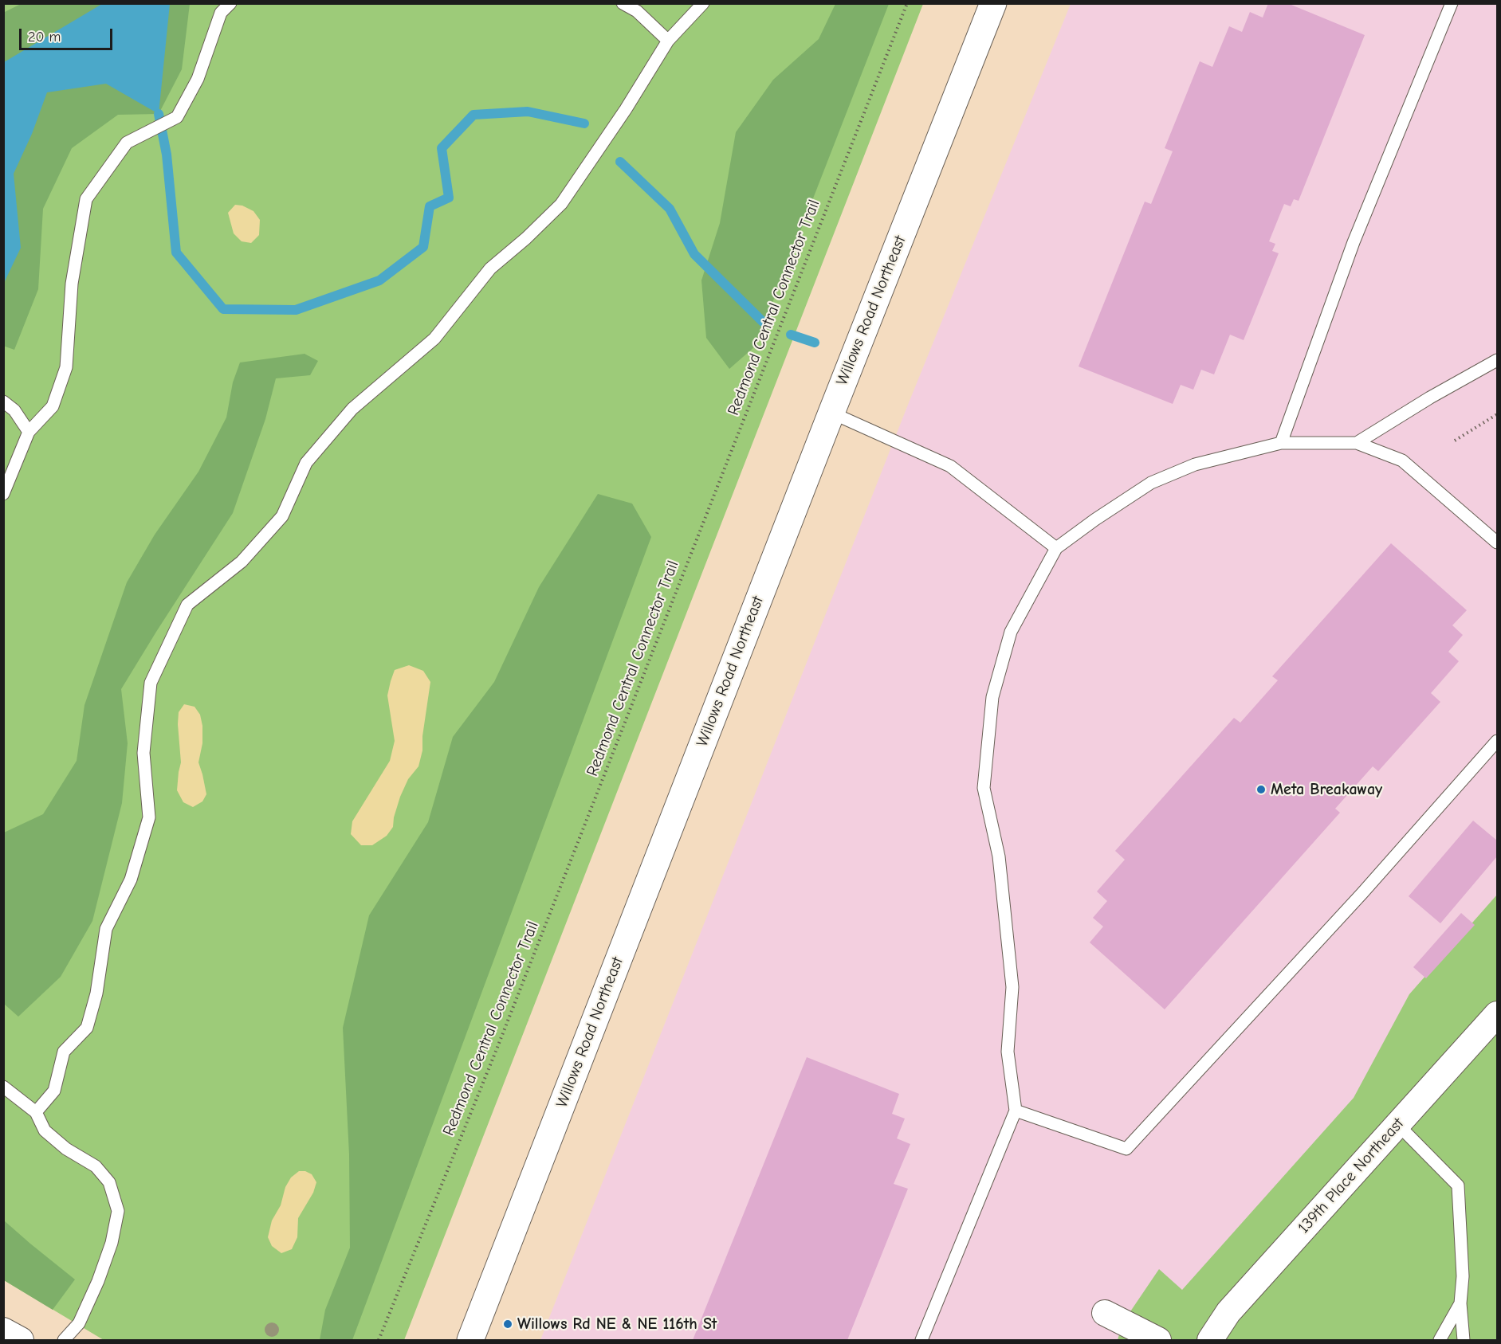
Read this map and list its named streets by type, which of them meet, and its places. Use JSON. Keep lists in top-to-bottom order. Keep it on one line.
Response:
{"streets":{"main road":["Willows Road Northeast"],"street":["139th Place Northeast"],"path":["Redmond Central Connector Trail"]},"places":["Meta Breakaway","Willows Rd NE & NE 116th St"],"scale_bar":"20 m"}
